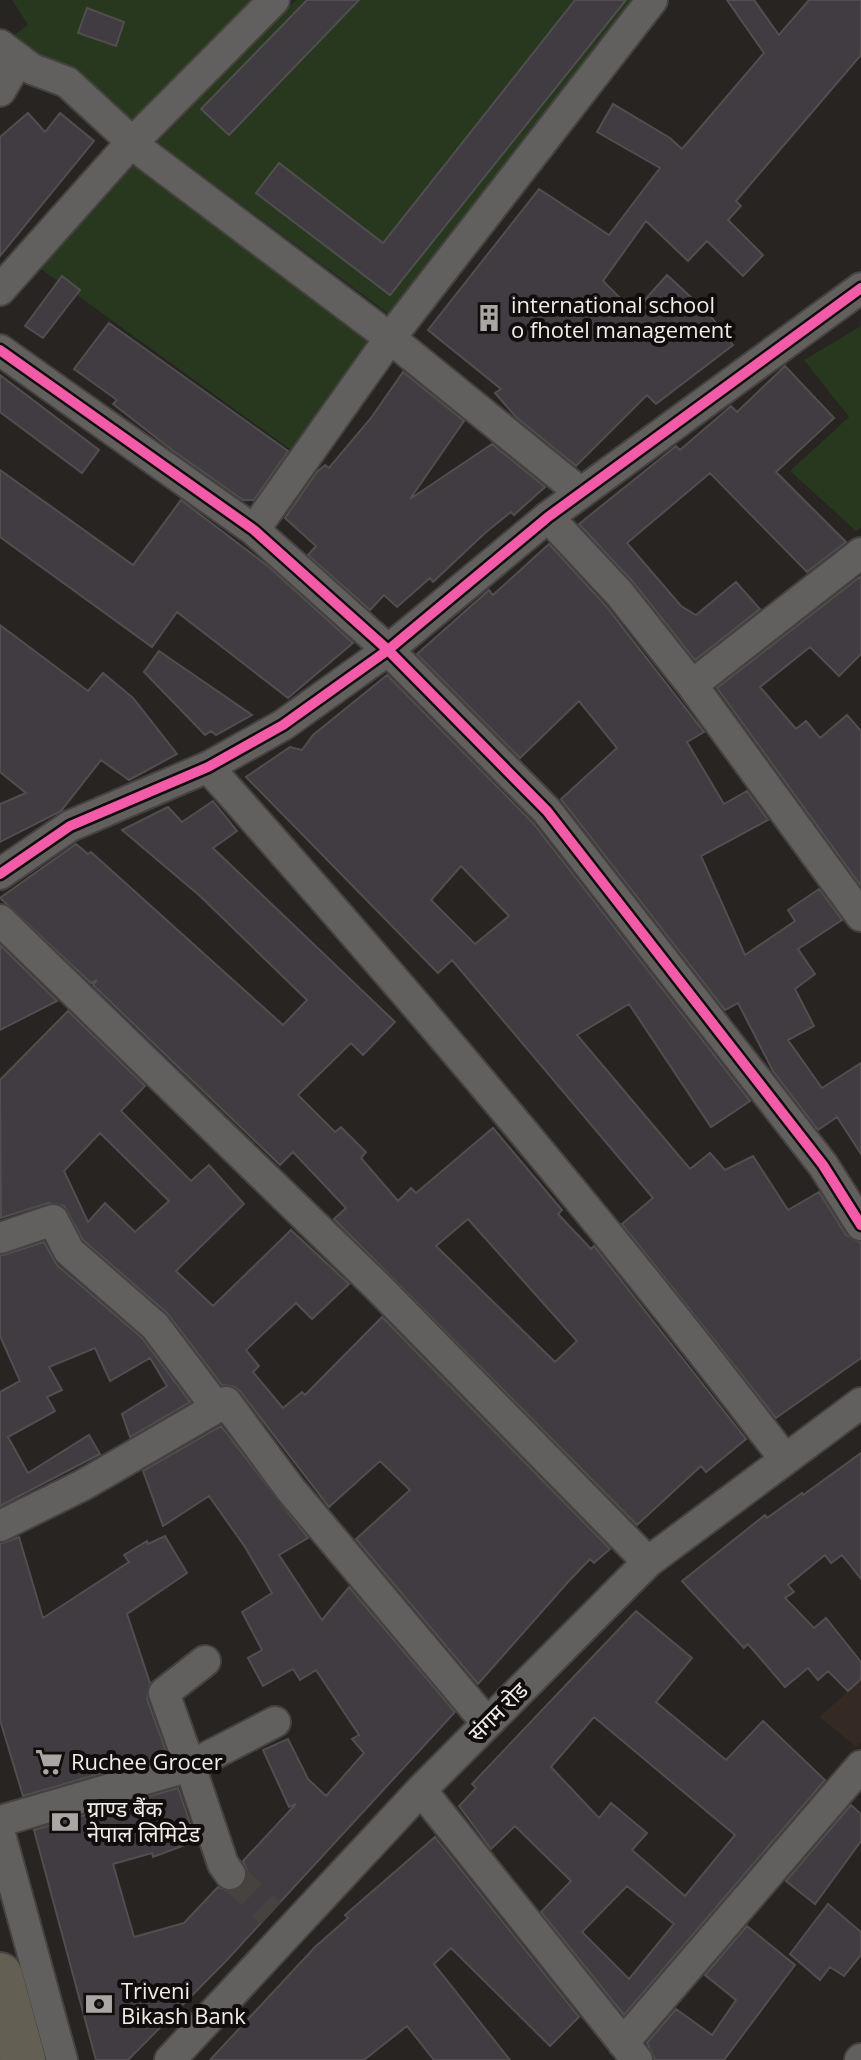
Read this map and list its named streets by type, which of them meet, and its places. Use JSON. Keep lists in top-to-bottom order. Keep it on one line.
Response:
{"streets":{"street":["संगम रोड"]},"places":{"building":["international school o fhotel management"],"supermarket":["Ruchee Grocer"],"bank":["ग्राण्ड बैंक नेपाल लिमिटेड","Triveni Bikash Bank"]}}
